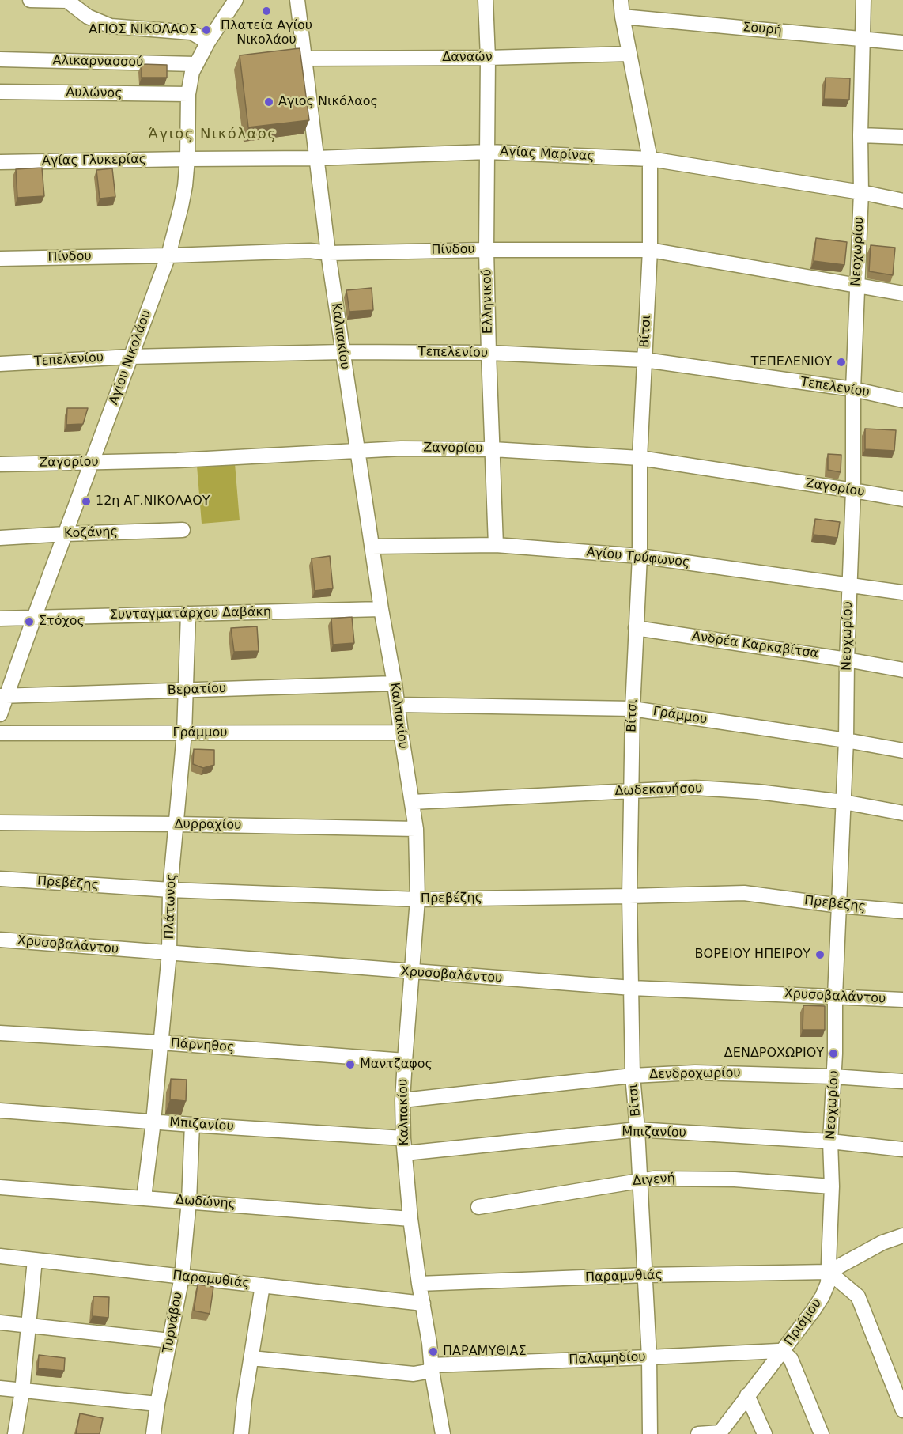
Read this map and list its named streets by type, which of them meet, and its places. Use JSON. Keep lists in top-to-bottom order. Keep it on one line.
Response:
{"streets":{"street":["Σουρή","Δαναών","Αλικαρνασσού","Αυλώνος","Αγίας Μαρίνας","Αγίας Γλυκερίας","Πίνδου","Νεοχωρίου","Ελληνικού","Βίτσι","Καλπακίου","Τεπελενίου","Αγίου Νικολάου","Ζαγορίου","Κοζάνης","Αγίου Τρύφωνος","Συνταγματάρχου Δαβάκη","Ανδρέα Καρκαβίτσα","Βερατίου","Γράμμου","Δωδεκανήσου","Δυρραχίου","Πρεβέζης","Πλάτωνος","Χρυσοβαλάντου","Πάρνηθος","Δενδροχωρίου","Μπιζανίου","Διγενή","Δωδώνης","Παραμυθιάς","Τυρνάβου","Πριάμου","Παλαμηδίου"]},"crossings":[["Σουρή","Νεοχωρίου"],["Σουρή","Βίτσι"],["Δαναών","Ελληνικού"],["Δαναών","Βίτσι"],["Δαναών","Καλπακίου"],["Αλικαρνασσού","Αγίου Νικολάου"],["Αυλώνος","Αγίου Νικολάου"],["Αγίας Μαρίνας","Αγίας Γλυκερίας"],["Αγίας Μαρίνας","Νεοχωρίου"],["Αγίας Μαρίνας","Ελληνικού"],["Αγίας Μαρίνας","Βίτσι"],["Αγίας Μαρίνας","Καλπακίου"],["Αγίας Μαρίνας","Αγίου Νικολάου"],["Αγίας Γλυκερίας","Αγίου Νικολάου"],["Πίνδου","Νεοχωρίου"],["Πίνδου","Ελληνικού"],["Πίνδου","Βίτσι"],["Πίνδου","Καλπακίου"],["Πίνδου","Αγίου Νικολάου"],["Νεοχωρίου","Τεπελενίου"],["Νεοχωρίου","Ζαγορίου"],["Νεοχωρίου","Αγίου Τρύφωνος"],["Νεοχωρίου","Ανδρέα Καρκαβίτσα"],["Νεοχωρίου","Γράμμου"],["Νεοχωρίου","Δωδεκανήσου"],["Νεοχωρίου","Πρεβέζης"],["Νεοχωρίου","Χρυσοβαλάντου"],["Νεοχωρίου","Δενδροχωρίου"],["Νεοχωρίου","Μπιζανίου"],["Νεοχωρίου","Διγενή"],["Νεοχωρίου","Παραμυθιάς"],["Νεοχωρίου","Πριάμου"],["Ελληνικού","Τεπελενίου"],["Ελληνικού","Ζαγορίου"],["Ελληνικού","Αγίου Τρύφωνος"],["Βίτσι","Τεπελενίου"],["Βίτσι","Ζαγορίου"],["Βίτσι","Αγίου Τρύφωνος"],["Βίτσι","Ανδρέα Καρκαβίτσα"],["Βίτσι","Γράμμου"],["Βίτσι","Δωδεκανήσου"],["Βίτσι","Πρεβέζης"],["Βίτσι","Χρυσοβαλάντου"],["Βίτσι","Δενδροχωρίου"],["Βίτσι","Μπιζανίου"],["Βίτσι","Διγενή"],["Βίτσι","Παραμυθιάς"],["Βίτσι","Παλαμηδίου"],["Καλπακίου","Τεπελενίου"],["Καλπακίου","Ζαγορίου"],["Καλπακίου","Αγίου Τρύφωνος"],["Καλπακίου","Συνταγματάρχου Δαβάκη"],["Καλπακίου","Βερατίου"],["Καλπακίου","Γράμμου"],["Καλπακίου","Δωδεκανήσου"],["Καλπακίου","Δυρραχίου"],["Καλπακίου","Πρεβέζης"],["Καλπακίου","Χρυσοβαλάντου"],["Καλπακίου","Πάρνηθος"],["Καλπακίου","Δενδροχωρίου"],["Καλπακίου","Μπιζανίου"],["Καλπακίου","Δωδώνης"],["Καλπακίου","Παραμυθιάς"],["Καλπακίου","Παλαμηδίου"],["Τεπελενίου","Αγίου Νικολάου"],["Αγίου Νικολάου","Ζαγορίου"],["Αγίου Νικολάου","Κοζάνης"],["Αγίου Νικολάου","Συνταγματάρχου Δαβάκη"],["Αγίου Νικολάου","Βερατίου"],["Συνταγματάρχου Δαβάκη","Πλάτωνος"],["Βερατίου","Πλάτωνος"],["Γράμμου","Πλάτωνος"],["Δυρραχίου","Πλάτωνος"],["Πρεβέζης","Πλάτωνος"],["Πλάτωνος","Χρυσοβαλάντου"],["Πλάτωνος","Πάρνηθος"],["Πλάτωνος","Μπιζανίου"],["Πλάτωνος","Δωδώνης"],["Μπιζανίου","Τυρνάβου"],["Δωδώνης","Τυρνάβου"],["Παραμυθιάς","Τυρνάβου"],["Παραμυθιάς","Πριάμου"],["Πριάμου","Παλαμηδίου"]],"districts":["Άγιος Νικόλαος"],"places":["Πλατεία Αγίου Νικολάου","ΑΓΙΟΣ ΝΙΚΟΛΑΟΣ","Αγιος Νικόλαος","ΤΕΠΕΛΕΝΙΟΥ","12η ΑΓ.ΝΙΚΟΛΑΟΥ","Στόχος","ΒΟΡΕΙΟΥ ΗΠΕΙΡΟΥ","ΔΕΝΔΡΟΧΩΡΙΟΥ","Μαντζαφος","ΠΑΡΑΜΥΘΙΑΣ"]}
